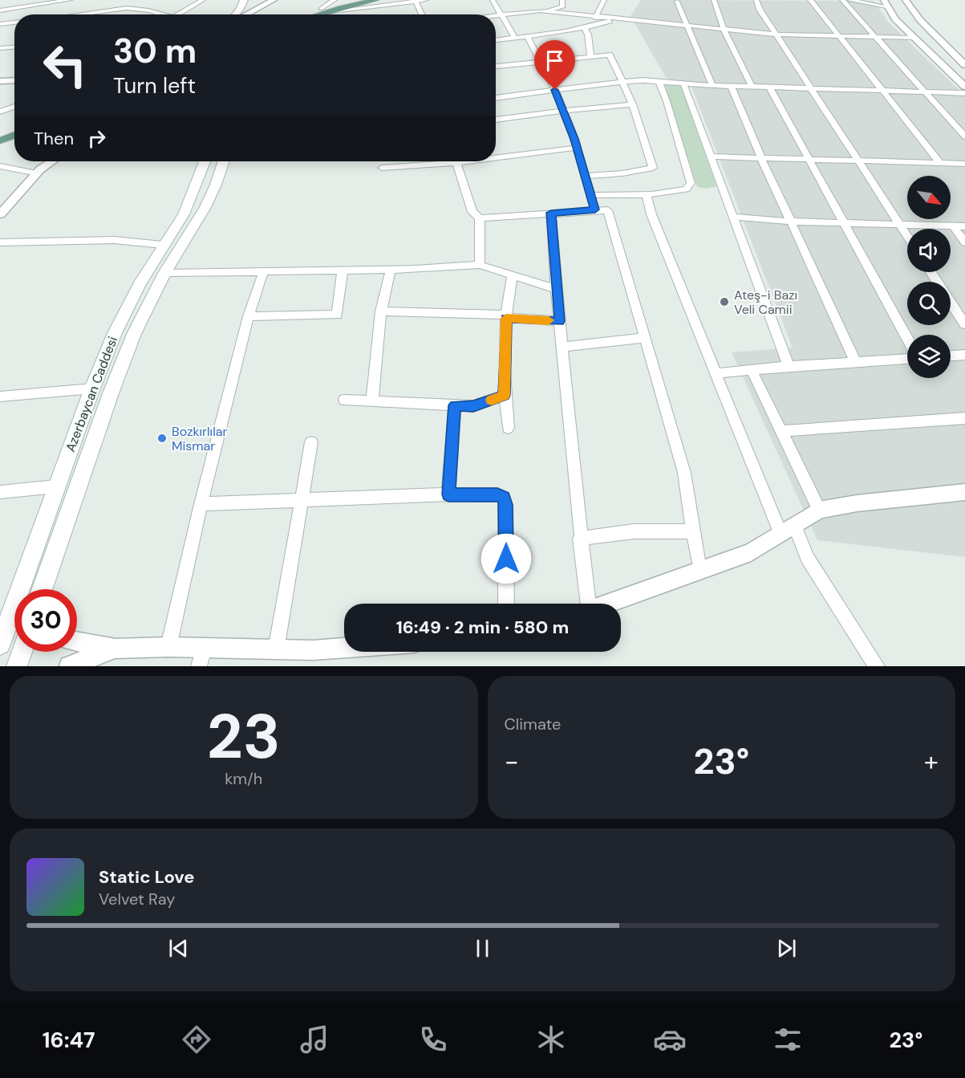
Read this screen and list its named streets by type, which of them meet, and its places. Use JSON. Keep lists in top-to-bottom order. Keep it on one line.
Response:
{"streets":{"main road":["Azerbaycan Caddesi"]},"places":["Ateş-i Bazı Veli Camii","Bozkırlılar Mismar"],"north":"bottom right","page":{"turn":["30 m","Turn left"],"then":"Then","limit":"30","trip":"16:49 · 2 min · 580 m","tile":[["23","km/h"],"Climate"],"heat":["−","23°","+"],"song":["Static Love","Velvet Ray"],"tabs":["16:47","23°"]}}
